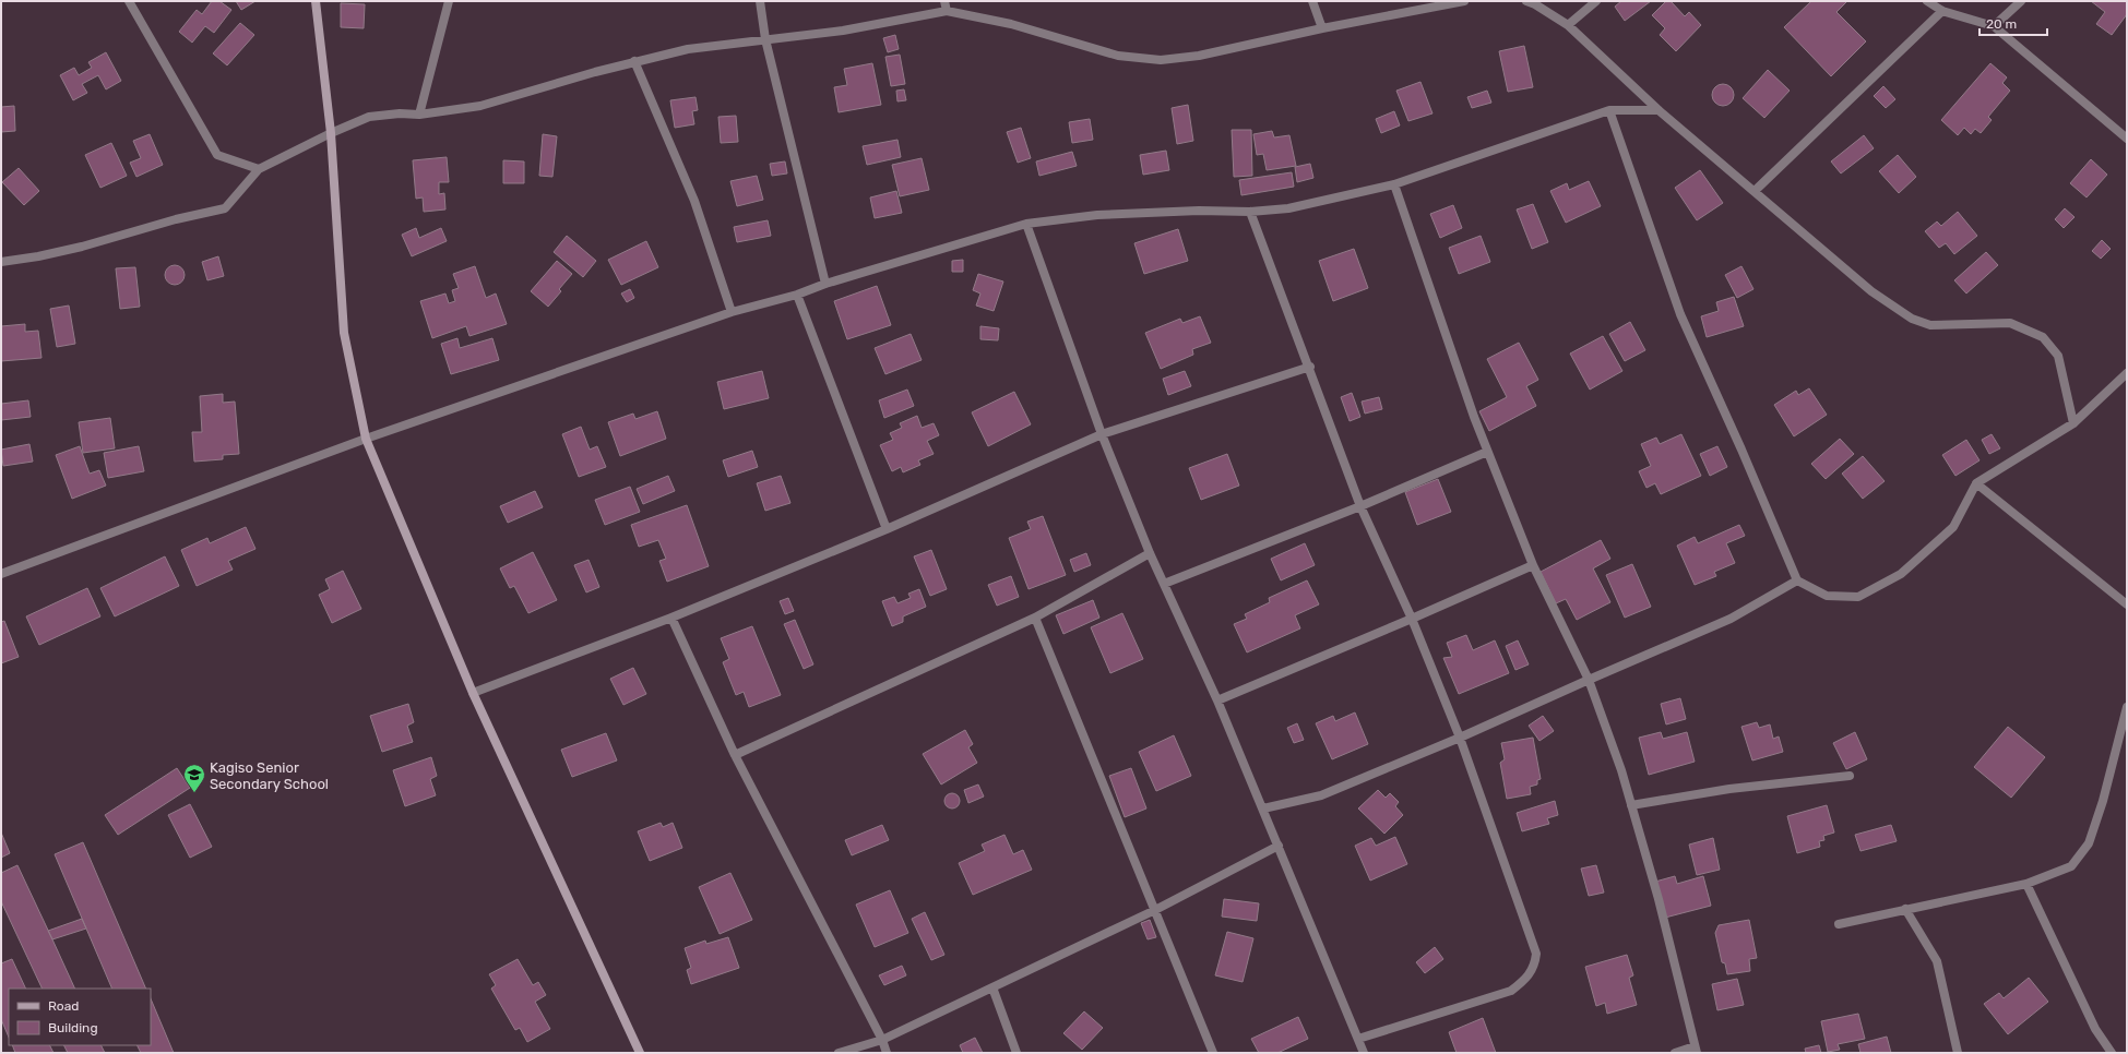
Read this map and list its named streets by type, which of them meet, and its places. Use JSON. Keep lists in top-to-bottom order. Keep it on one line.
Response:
{"places":{"school or university":["Kagiso Senior Secondary School"]},"legend":["Road","Building"],"scale_bar":"20 m"}
